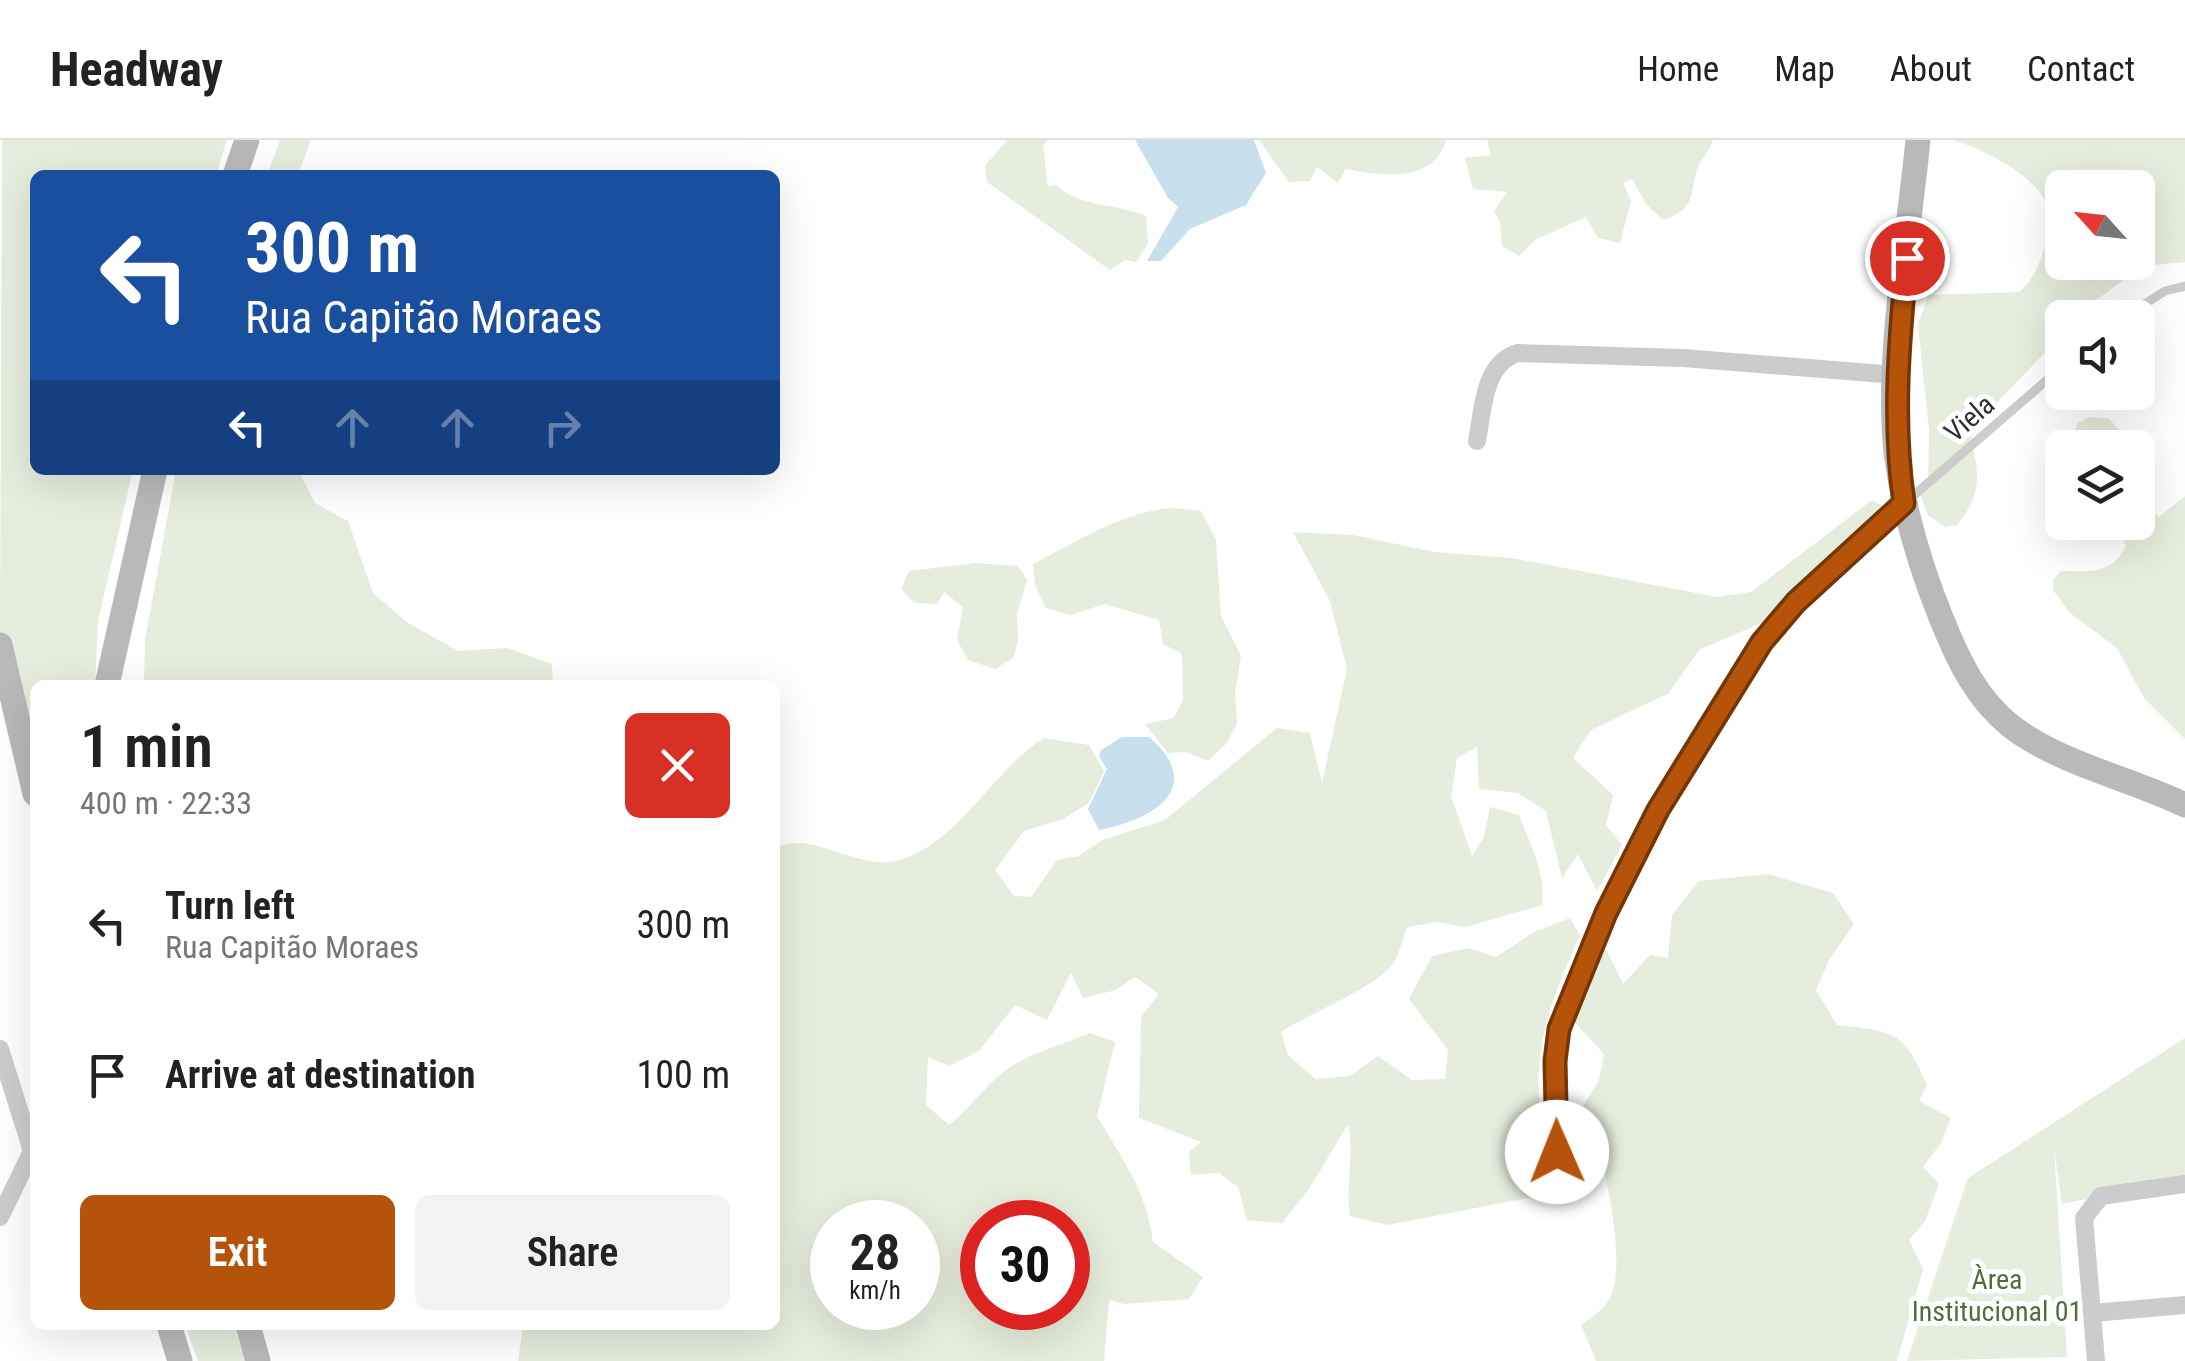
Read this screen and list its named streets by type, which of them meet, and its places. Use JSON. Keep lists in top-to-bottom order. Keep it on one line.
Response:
{"streets":{"lane":["Viela"]},"parks":["Àrea Institucional 01"],"north":"top left","page":{"header":"Headway","nav":["Home","Map","About","Contact"],"turn":["300 m","Rua Capitão Moraes"],"heading":["1 min","400 m · 22:33"],"list":[{"name":"Turn left","note":"Rua Capitão Moraes","value":"300 m"},{"name":"Arrive at destination","value":"100 m"}],"buttons":["Exit","Share"],"speed":"28 km/h","limit":"30"}}
